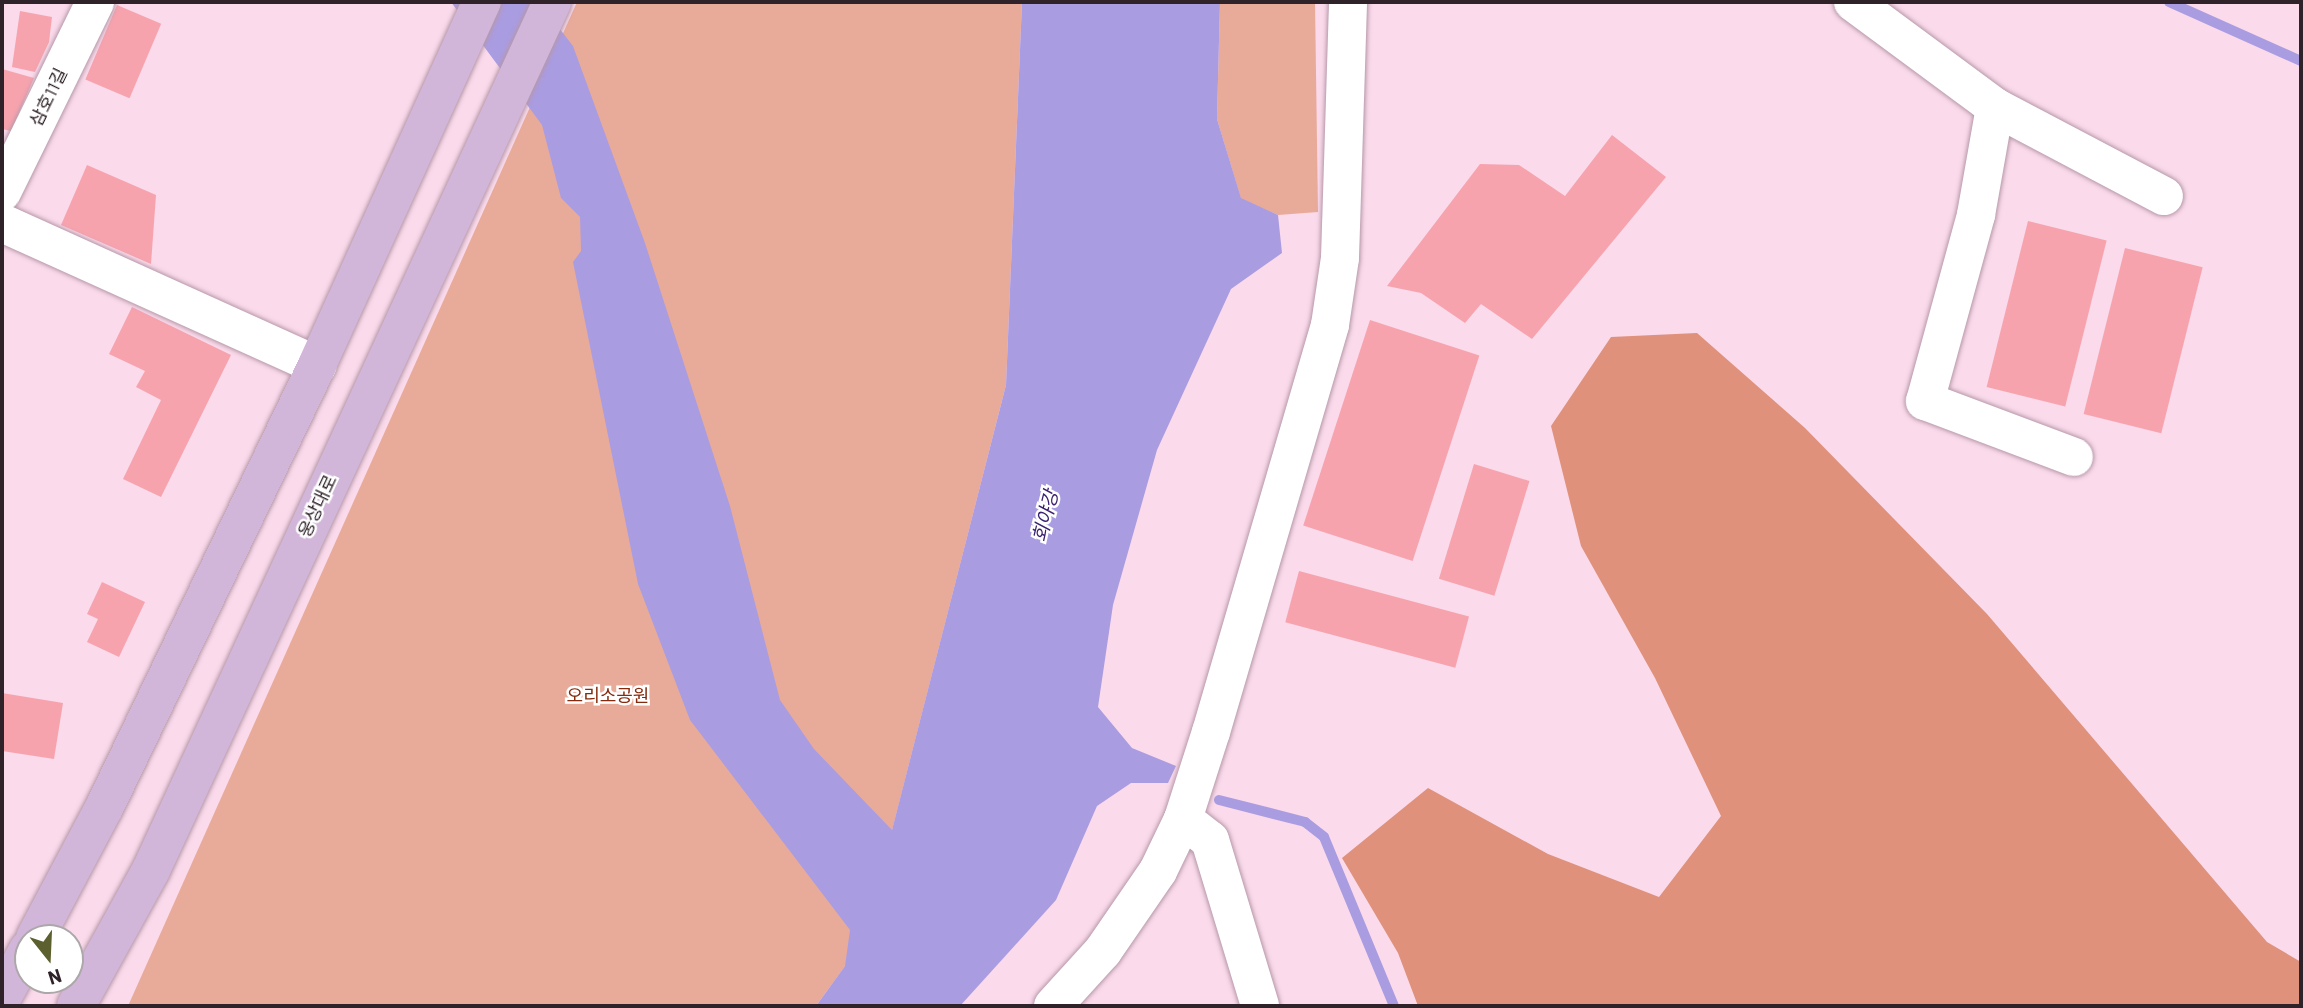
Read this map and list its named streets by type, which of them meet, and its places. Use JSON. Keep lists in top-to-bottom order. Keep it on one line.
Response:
{"streets":{"main road":["웅상대로"],"street":["삼호11길"]},"water":["회야강"],"parks":["오리소공원"],"north":"bottom"}
